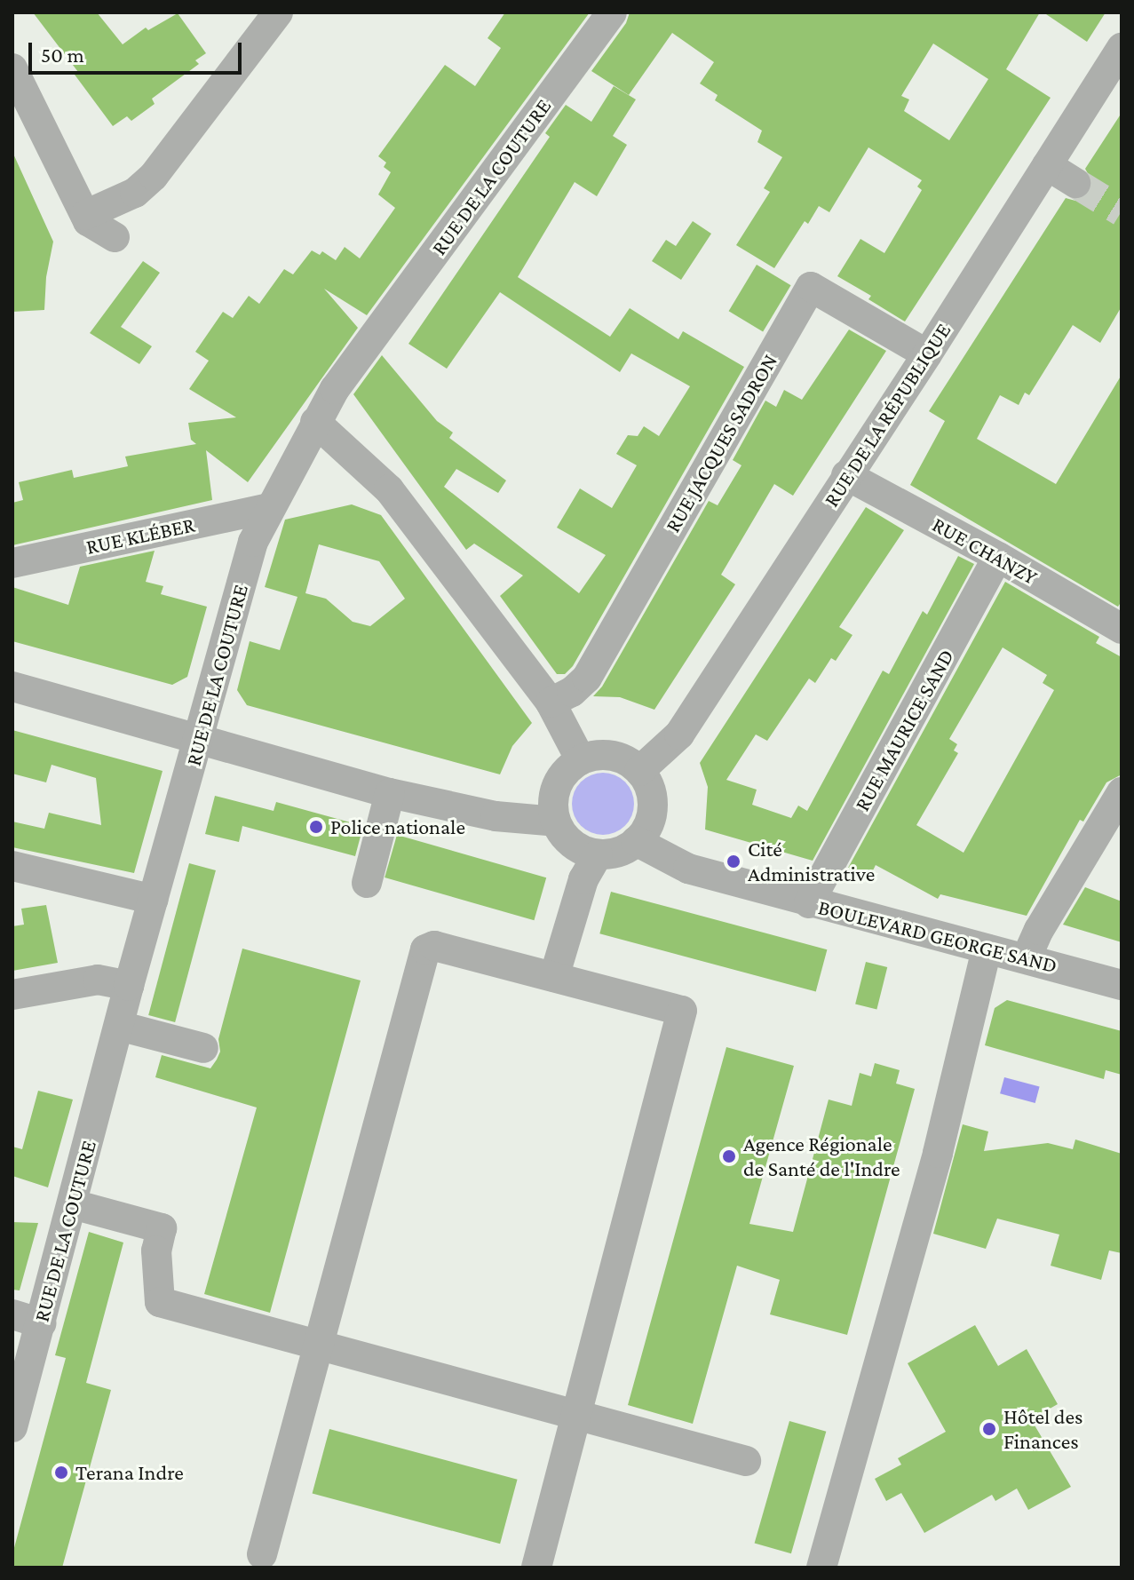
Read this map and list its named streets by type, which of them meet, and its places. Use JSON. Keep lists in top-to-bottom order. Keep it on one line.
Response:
{"streets":{"street":["RUE DE LA COUTURE","RUE DE LA RÉPUBLIQUE","RUE JACQUES SADRON","RUE KLÉBER","RUE CHANZY","RUE MAURICE SAND","BOULEVARD GEORGE SAND"]},"crossings":[["RUE DE LA COUTURE","RUE KLÉBER"],["RUE DE LA RÉPUBLIQUE","RUE JACQUES SADRON"],["RUE DE LA RÉPUBLIQUE","RUE CHANZY"],["RUE DE LA RÉPUBLIQUE","BOULEVARD GEORGE SAND"],["RUE CHANZY","RUE MAURICE SAND"],["RUE MAURICE SAND","BOULEVARD GEORGE SAND"]],"places":["Police nationale","Cité Administrative","Agence Régionale de Santé de l'Indre","Hôtel des Finances","Terana Indre"],"scale_bar":"50 m"}
